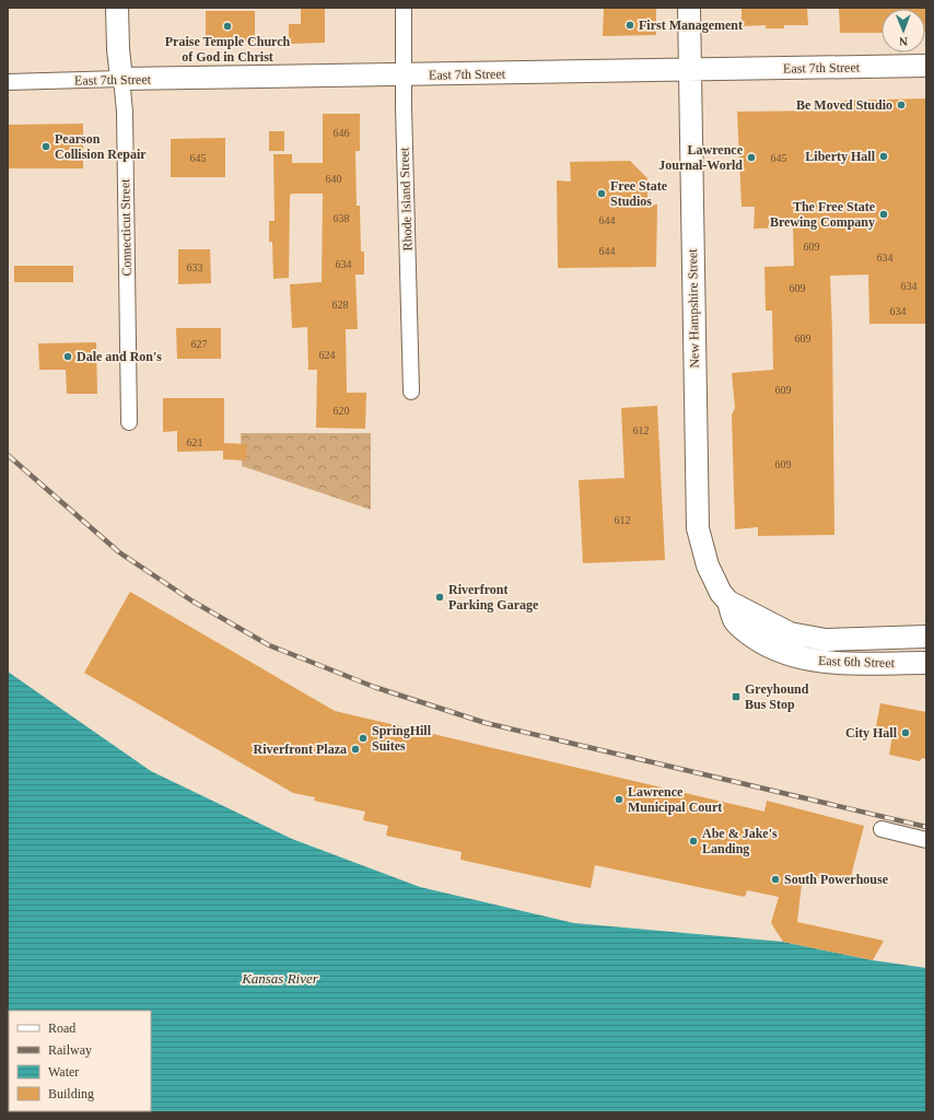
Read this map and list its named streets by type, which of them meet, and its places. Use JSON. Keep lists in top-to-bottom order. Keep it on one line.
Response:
{"streets":{"street":["East 7th Street","Rhode Island Street","Connecticut Street","New Hampshire Street","East 6th Street"]},"crossings":[["East 7th Street","Rhode Island Street"],["East 7th Street","Connecticut Street"],["East 7th Street","New Hampshire Street"],["New Hampshire Street","East 6th Street"]],"water":["Kansas River"],"places":{"other":["First Management","Praise Temple Church of God in Christ","Be Moved Studio","Pearson Collision Repair","Liberty Hall","Lawrence Journal-World","Free State Studios","The Free State Brewing Company","Dale and Ron's","Riverfront Parking Garage","City Hall","SpringHill Suites","Riverfront Plaza","Lawrence Municipal Court","Abe & Jake's Landing","South Powerhouse"],"transit":["Greyhound Bus Stop"]},"house_numbers":["646","645","645","640","638","644","609","644","634","634","633","634","609","628","634","609","627","624","609","620","612","621","609","612"],"legend":["Road","Railway","Water","Building"],"north":"bottom"}
